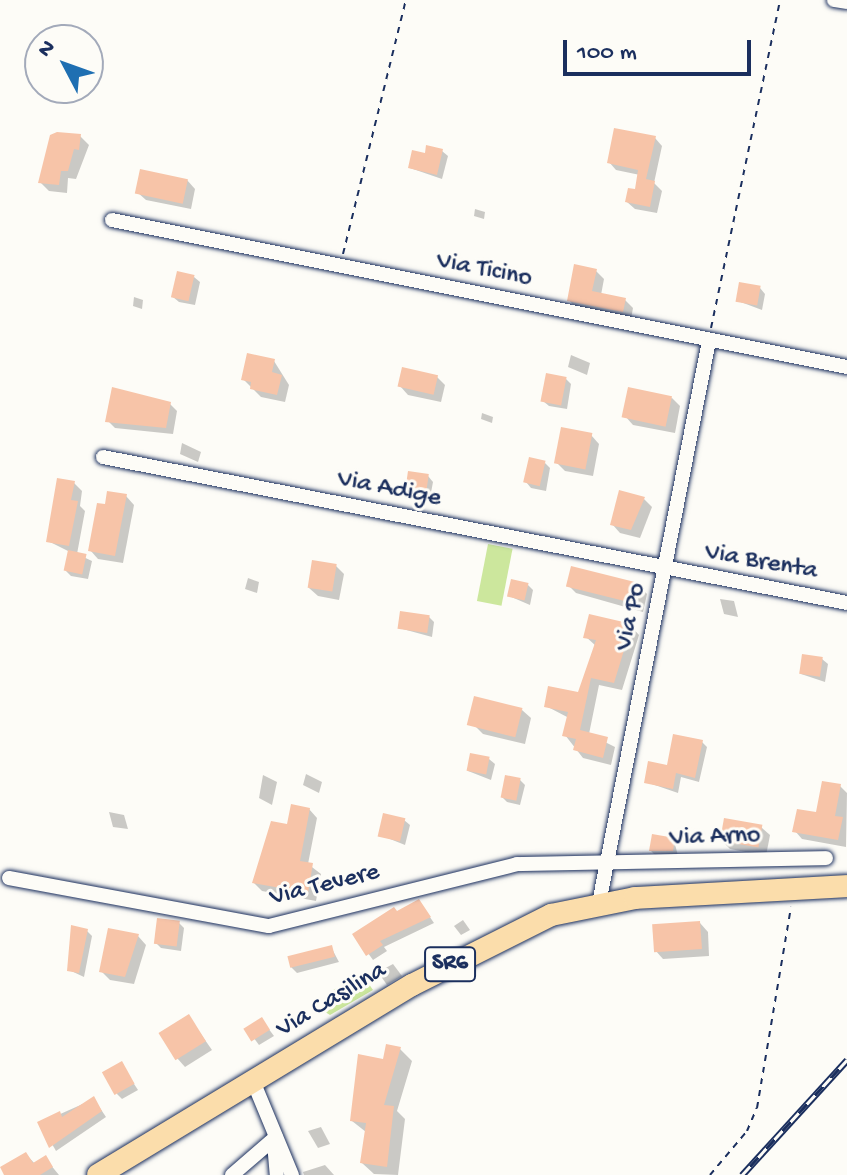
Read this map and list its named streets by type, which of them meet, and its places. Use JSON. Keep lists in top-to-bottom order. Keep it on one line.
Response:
{"streets":{"main road":["SR6","Via Casilina"],"street":["Via Ticino","Via Adige","Via Brenta","Via Po","Via Arno","Via Tevere"]},"crossings":[["Via Ticino","Via Po"],["Via Adige","Via Brenta"],["Via Adige","Via Po"],["Via Brenta","Via Po"],["Via Po","Via Arno"],["Via Po","Via Tevere"],["Via Po","Via Casilina"],["Via Arno","Via Tevere"]],"scale_bar":"100 m","north":"top left"}
